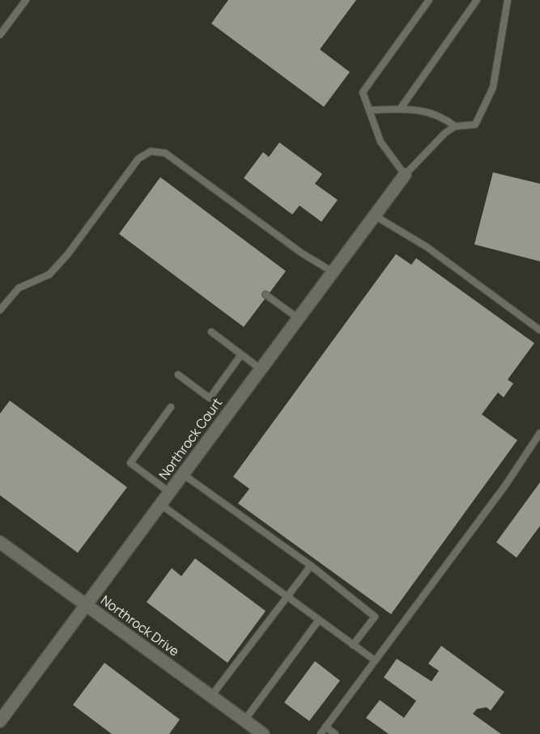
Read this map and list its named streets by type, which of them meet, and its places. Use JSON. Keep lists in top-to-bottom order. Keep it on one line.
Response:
{"streets":{"street":["Northrock Court","Northrock Drive"]},"crossings":[["Northrock Court","Northrock Drive"]]}
